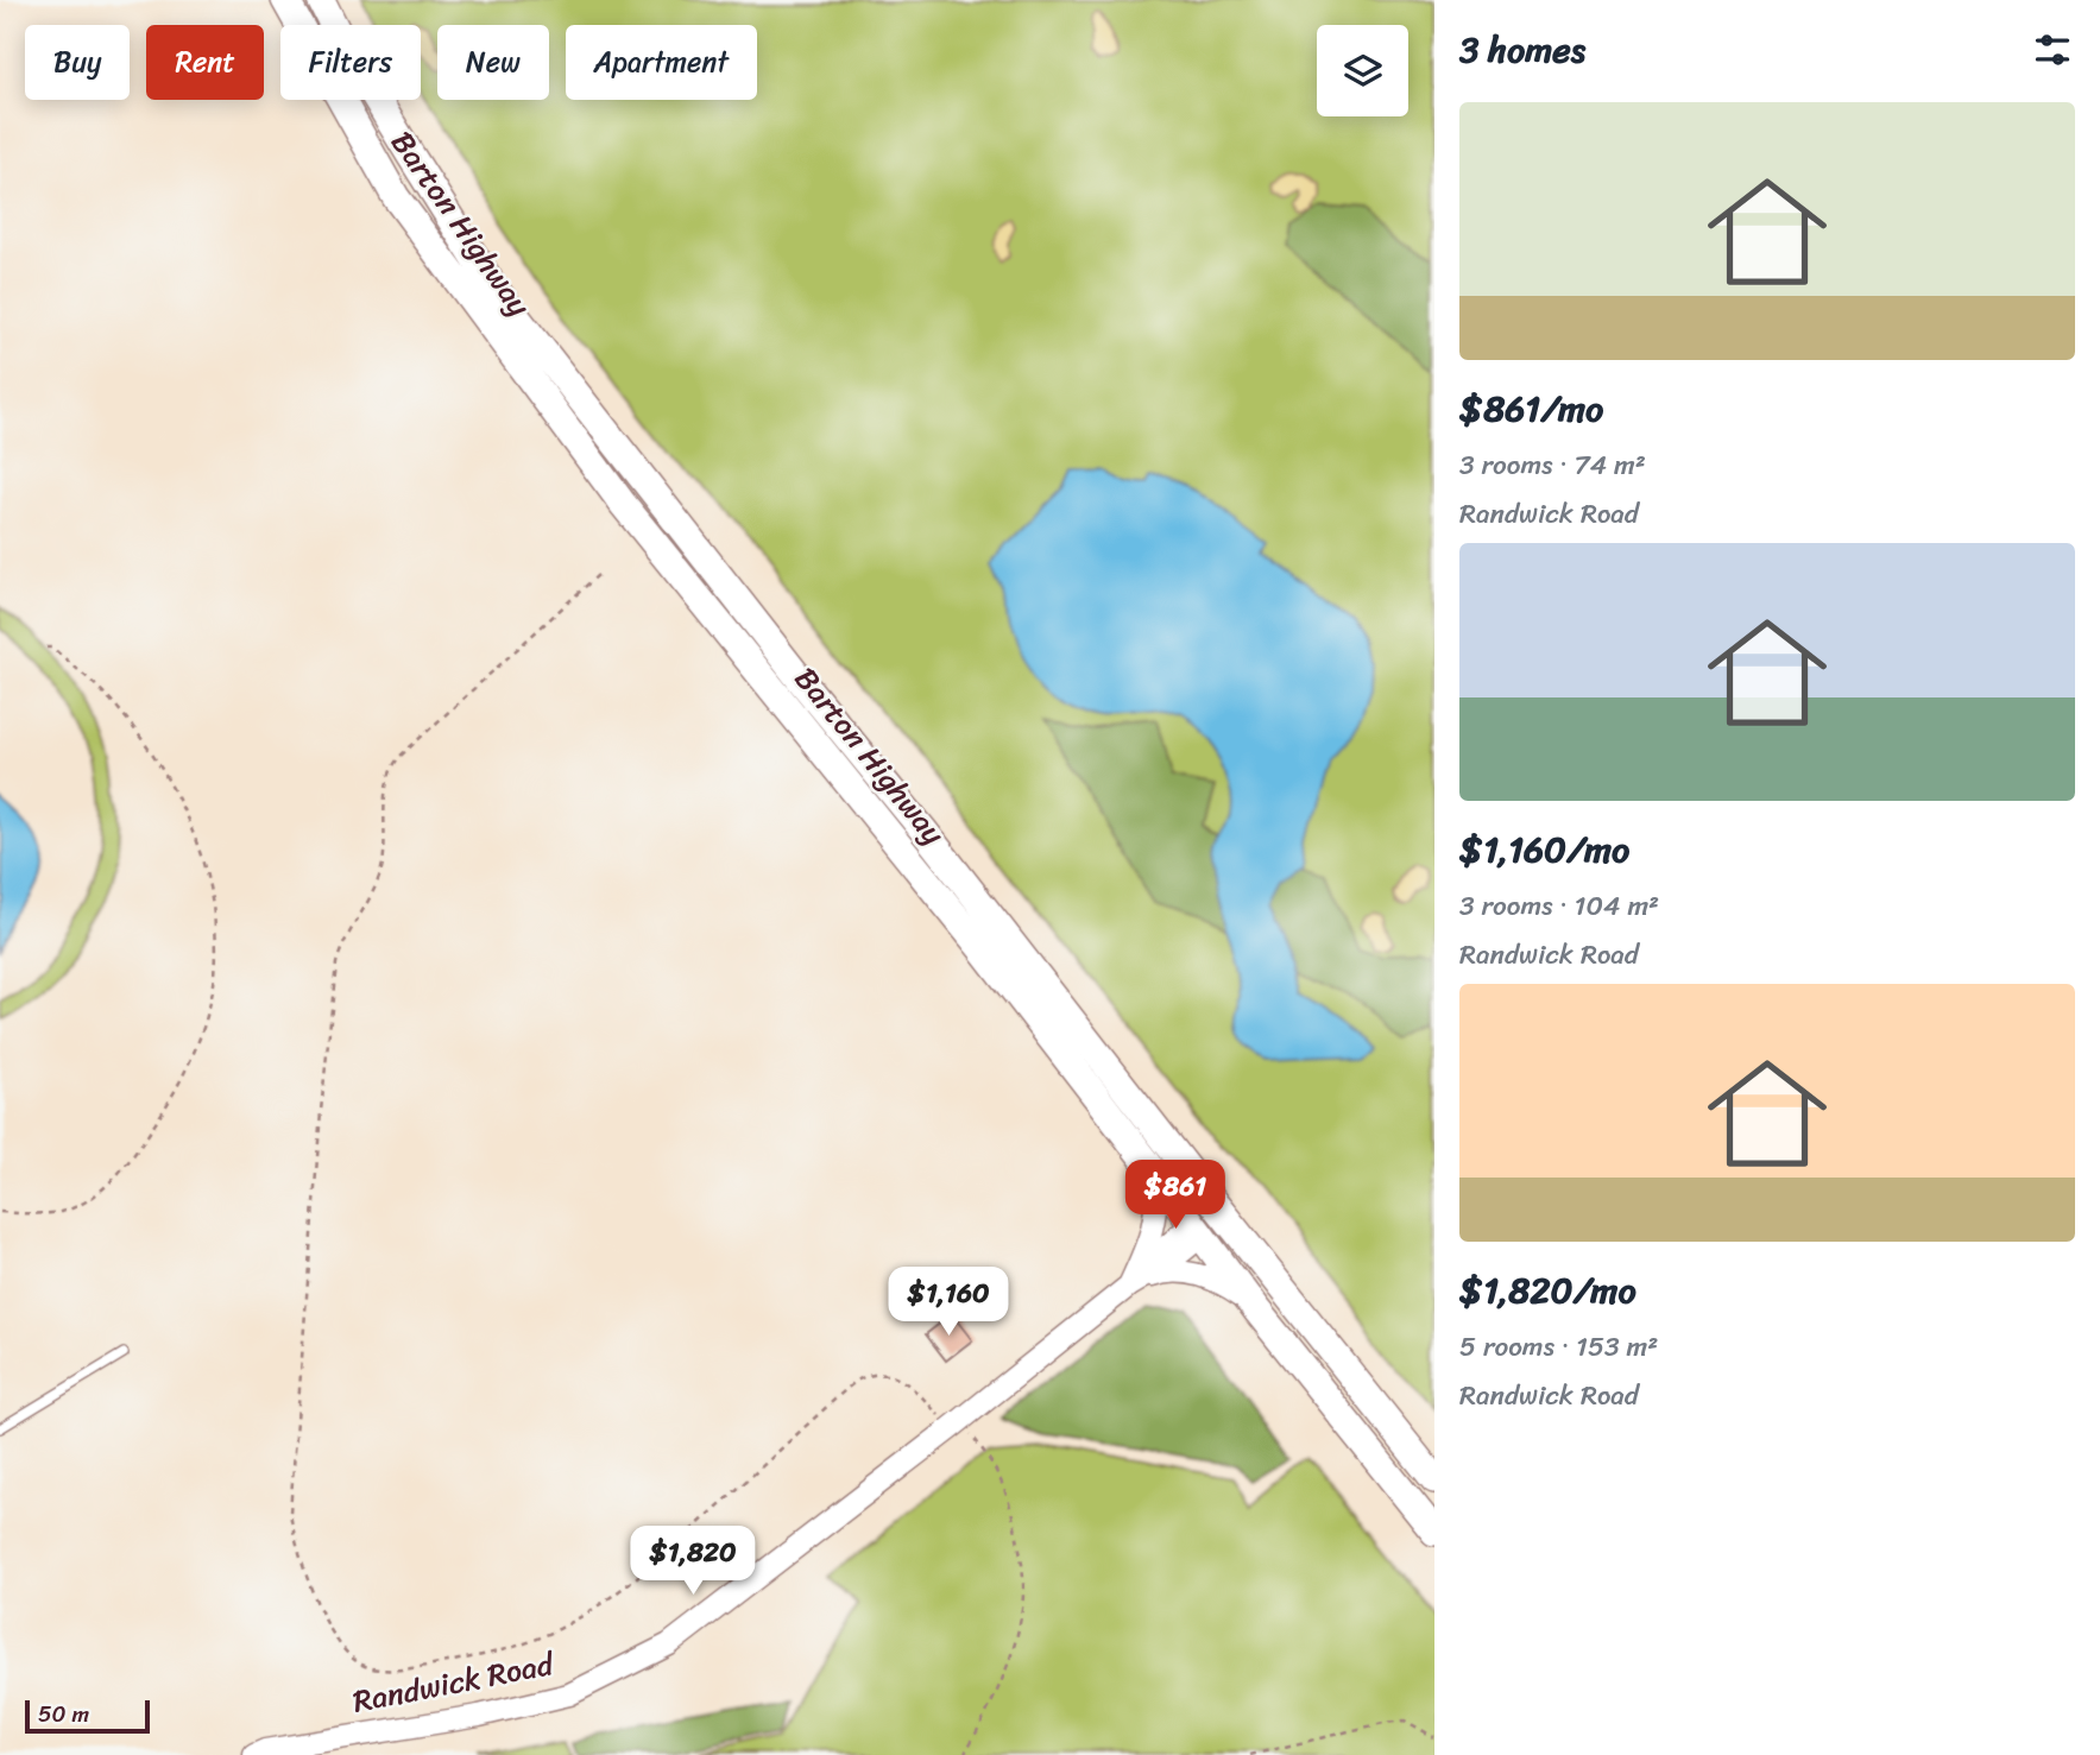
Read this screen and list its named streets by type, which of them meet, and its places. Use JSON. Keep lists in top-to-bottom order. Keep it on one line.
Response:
{"streets":{"highway":["Barton Highway","Randwick Road"]},"crossings":[["Barton Highway","Randwick Road"]],"scale_bar":"50 m","page":{"heading":"3 homes","chip":["Buy","Rent","Filters","New","Apartment"],"list":[{"name":"$861/mo","note":"3 rooms · 74 m² · Randwick Road"},{"name":"$1,160/mo","note":"3 rooms · 104 m² · Randwick Road"},{"name":"$1,820/mo","note":"5 rooms · 153 m² · Randwick Road"}],"price":["$861","$1,160","$1,820"],"scale":"50 m"}}
